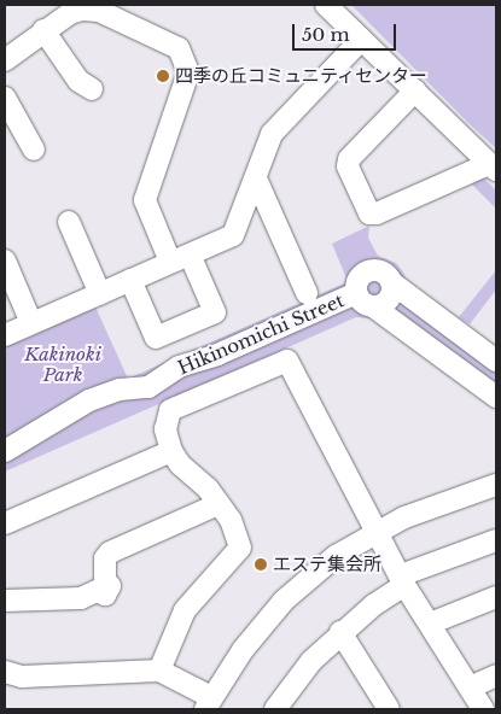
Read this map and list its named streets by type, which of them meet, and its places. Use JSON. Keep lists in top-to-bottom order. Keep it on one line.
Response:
{"streets":{"street":["Hikinomichi Street"]},"parks":["Kakinoki Park"],"places":["四季の丘コミュニティセンター","エステ集会所"],"scale_bar":"50 m"}
